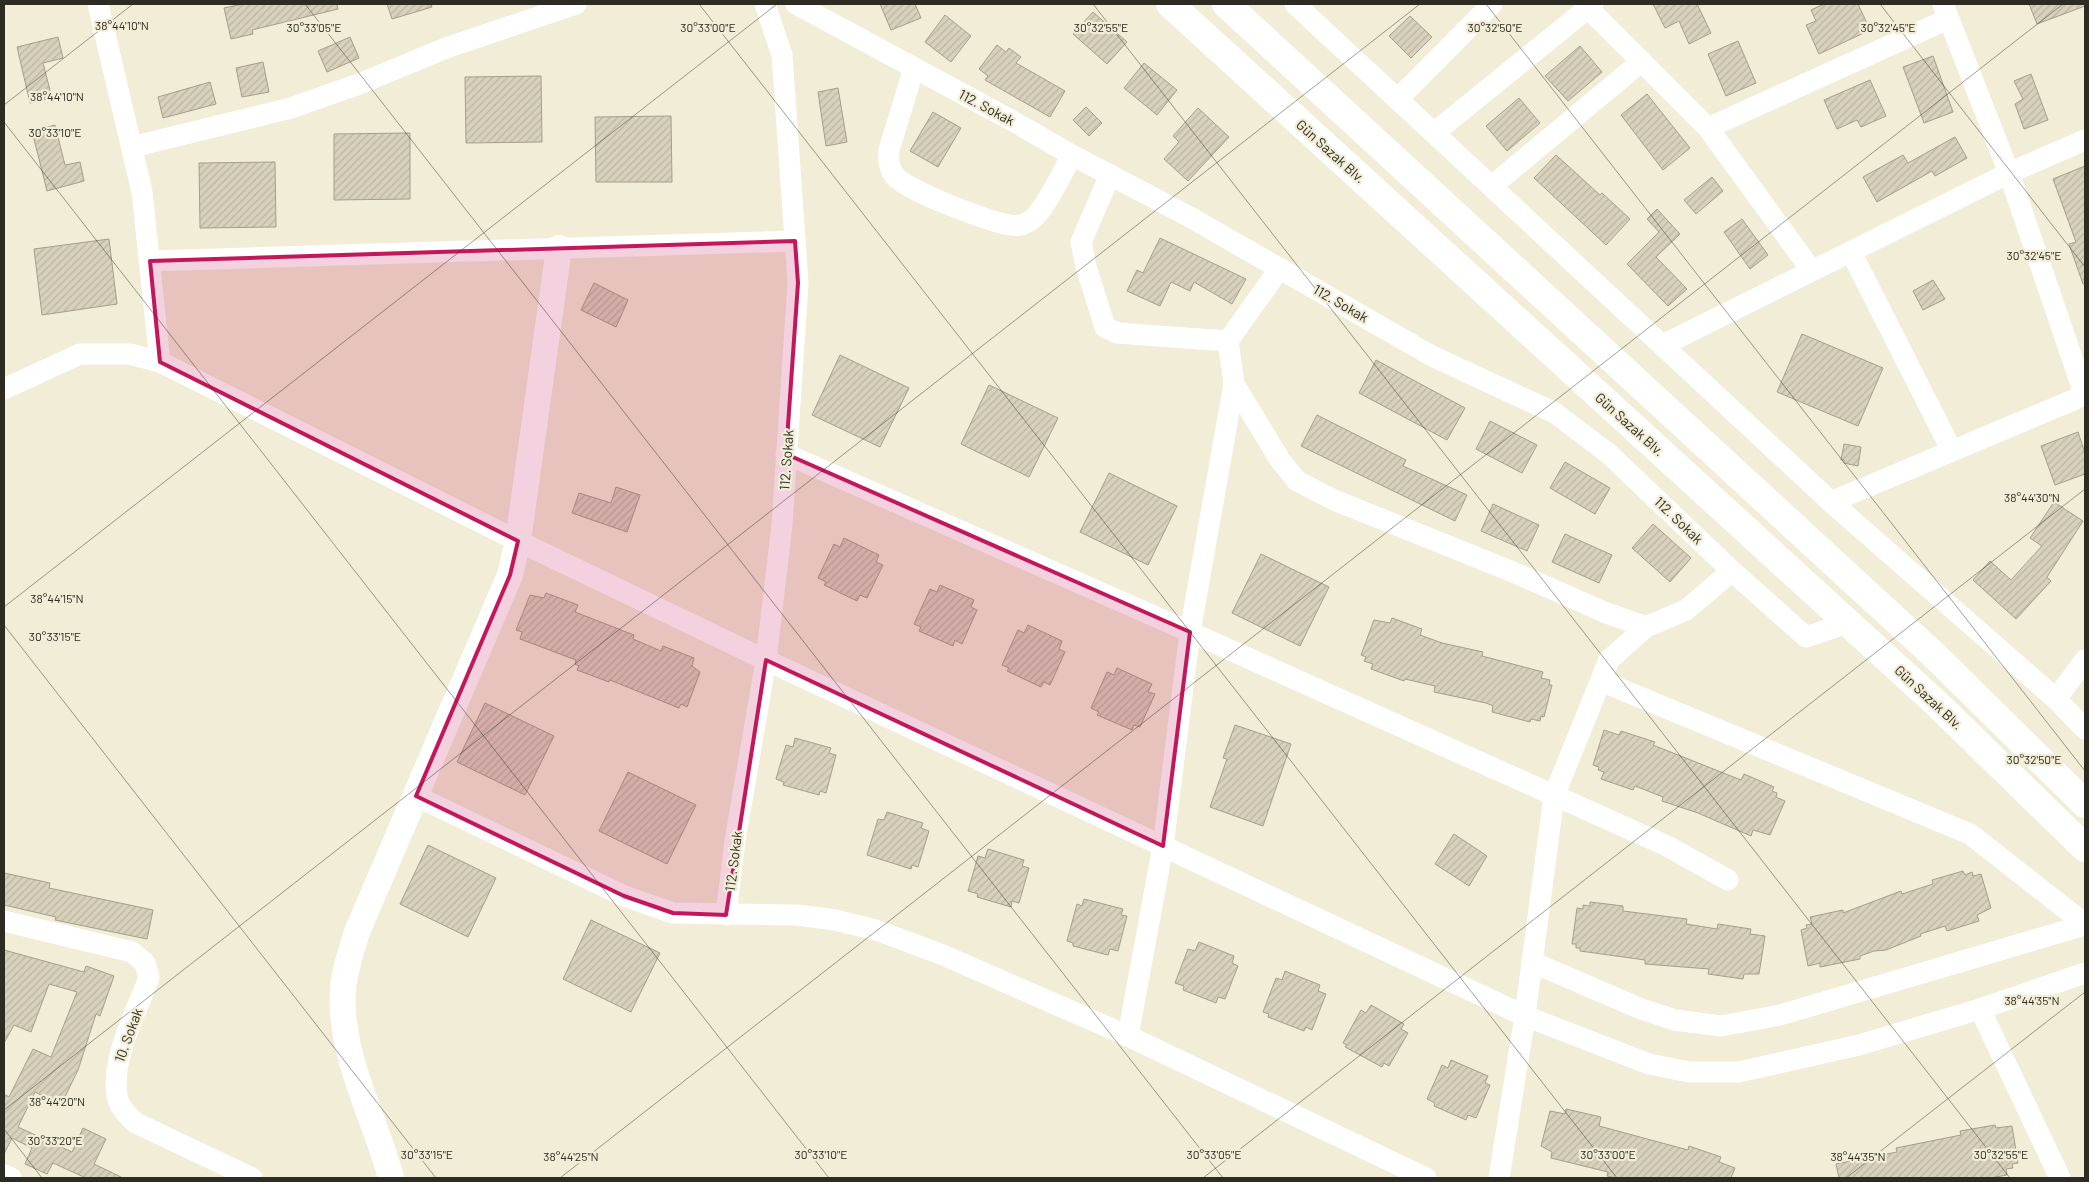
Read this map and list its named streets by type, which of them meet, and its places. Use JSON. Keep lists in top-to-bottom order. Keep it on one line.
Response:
{"streets":{"main road":["Gün Sazak Blv."],"street":["112. Sokak","10. Sokak"]},"crossings":[["112. Sokak","Gün Sazak Blv."]],"coordinates":["38°44'10\"N","30°32'45\"E","30°33'00\"E","30°32'50\"E","30°33'05\"E","30°32'55\"E","30°33'10\"E","38°44'30\"N","38°44'15\"N","30°33'15\"E","38°44'35\"N","38°44'20\"N","30°33'20\"E","38°44'25\"N"]}
